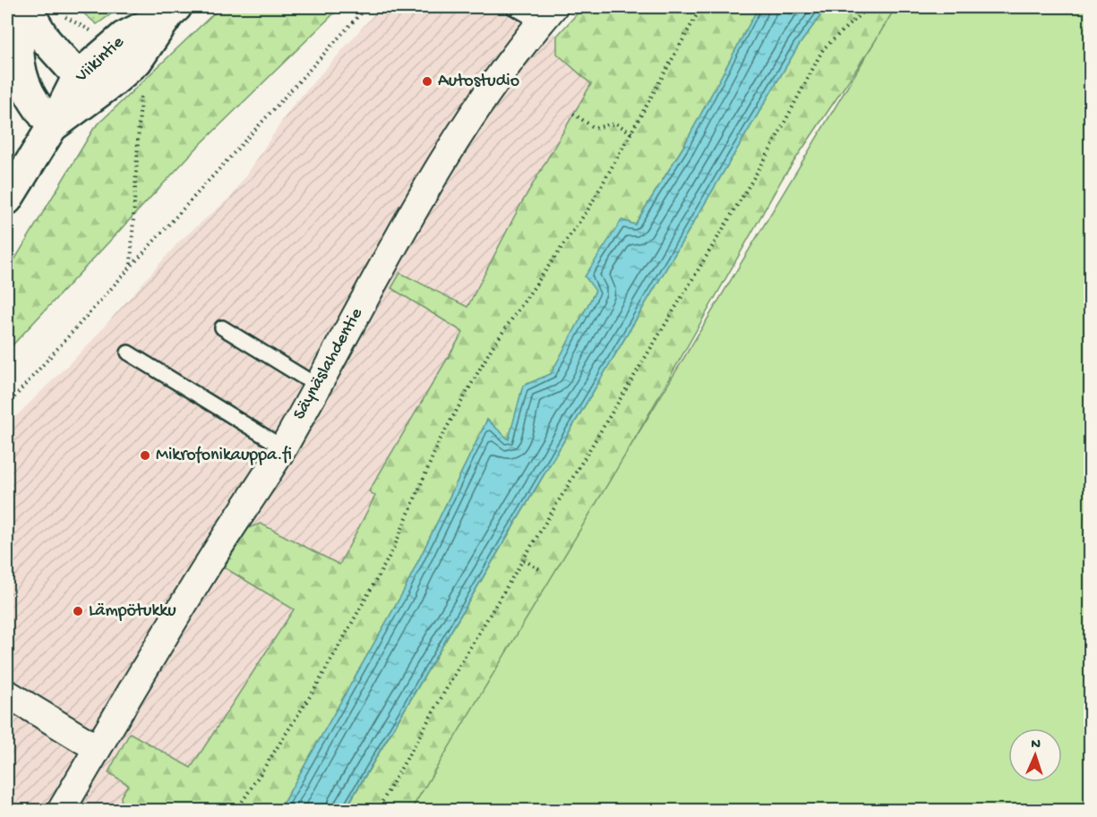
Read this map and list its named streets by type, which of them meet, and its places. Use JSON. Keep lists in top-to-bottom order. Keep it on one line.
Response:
{"streets":{"main road":["Viikintie"],"street":["Säynäslahdentie"]},"places":["Autostudio","Mikrofonikauppa.fi","Lämpötukku"],"north":"top"}
